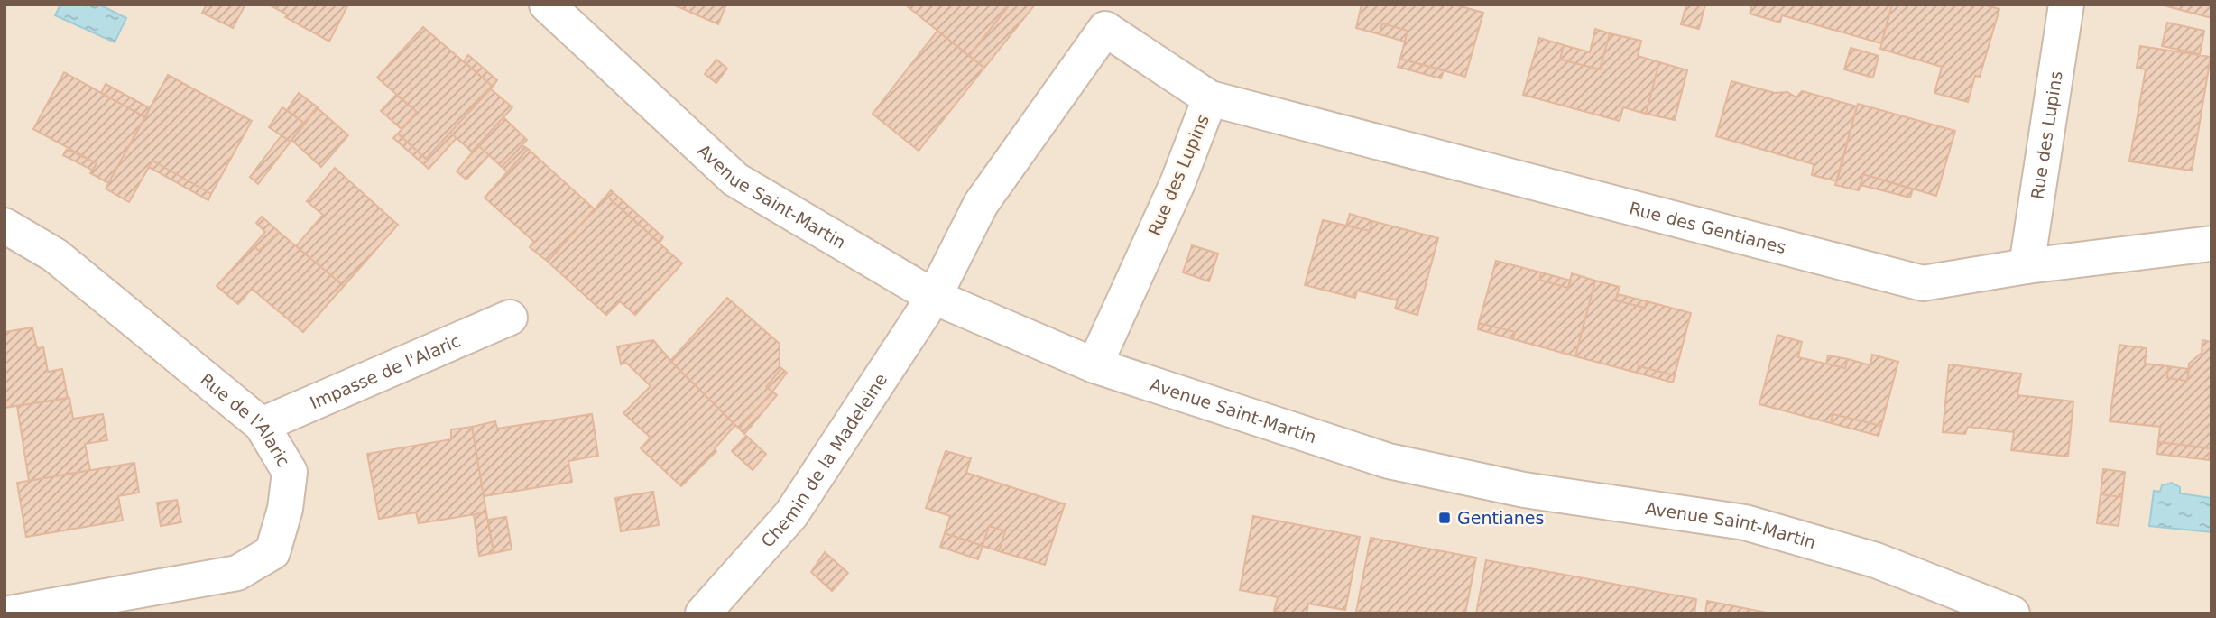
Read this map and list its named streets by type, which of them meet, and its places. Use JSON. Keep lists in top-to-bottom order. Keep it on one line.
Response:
{"streets":{"street":["Rue des Lupins","Avenue Saint-Martin","Rue des Gentianes","Impasse de l'Alaric","Rue de l'Alaric","Chemin de la Madeleine"]},"crossings":[["Rue des Lupins","Avenue Saint-Martin"],["Rue des Lupins","Rue des Gentianes"],["Rue des Lupins","Chemin de la Madeleine"],["Avenue Saint-Martin","Chemin de la Madeleine"],["Impasse de l'Alaric","Rue de l'Alaric"]],"places":{"transit":["Gentianes"]}}
